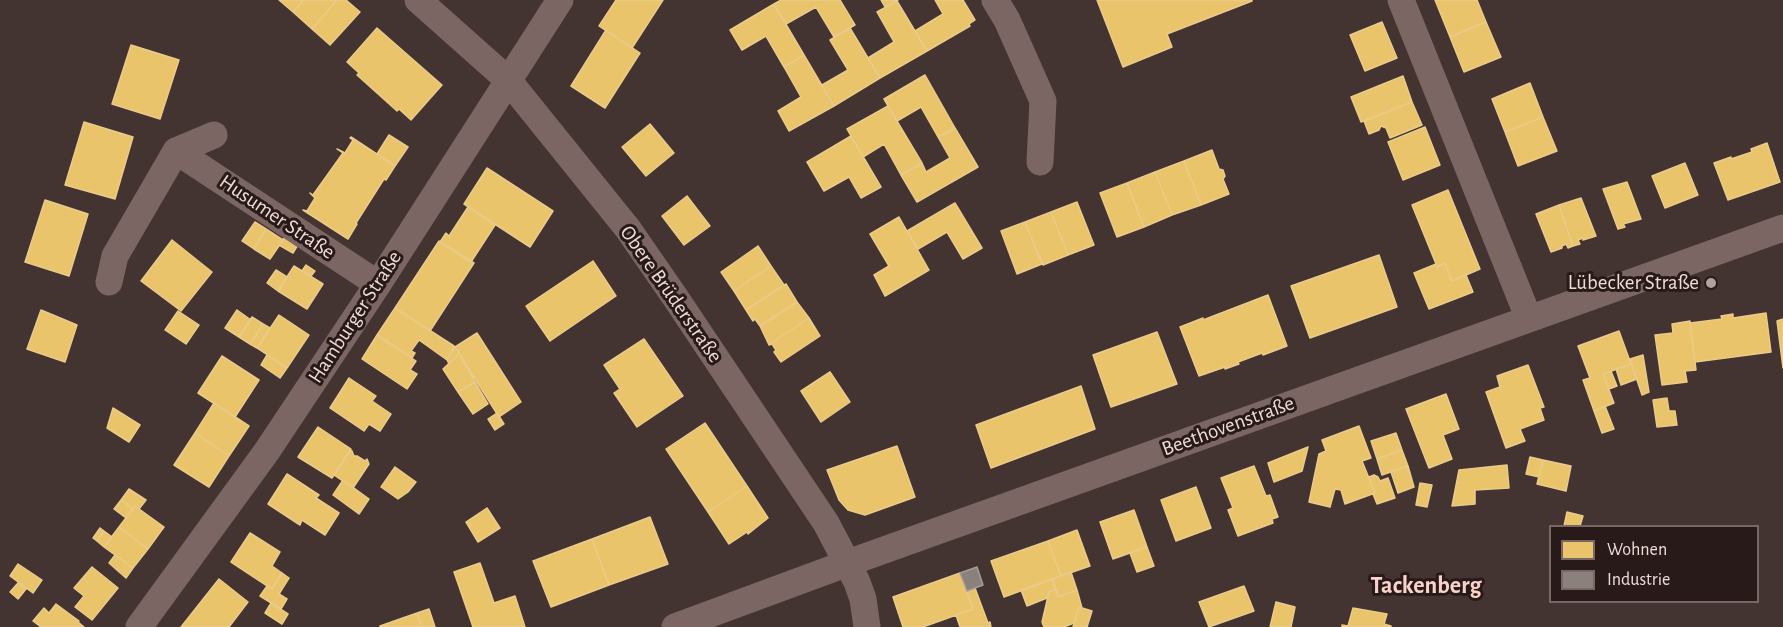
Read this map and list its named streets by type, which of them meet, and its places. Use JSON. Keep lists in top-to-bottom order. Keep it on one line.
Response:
{"streets":{"street":["Husumer Straße","Obere Brüderstraße","Hamburger Straße","Beethovenstraße"]},"crossings":[["Husumer Straße","Hamburger Straße"],["Obere Brüderstraße","Hamburger Straße"],["Obere Brüderstraße","Beethovenstraße"]],"districts":["Tackenberg"],"places":["Lübecker Straße"],"legend":["Wohnen","Industrie"]}
